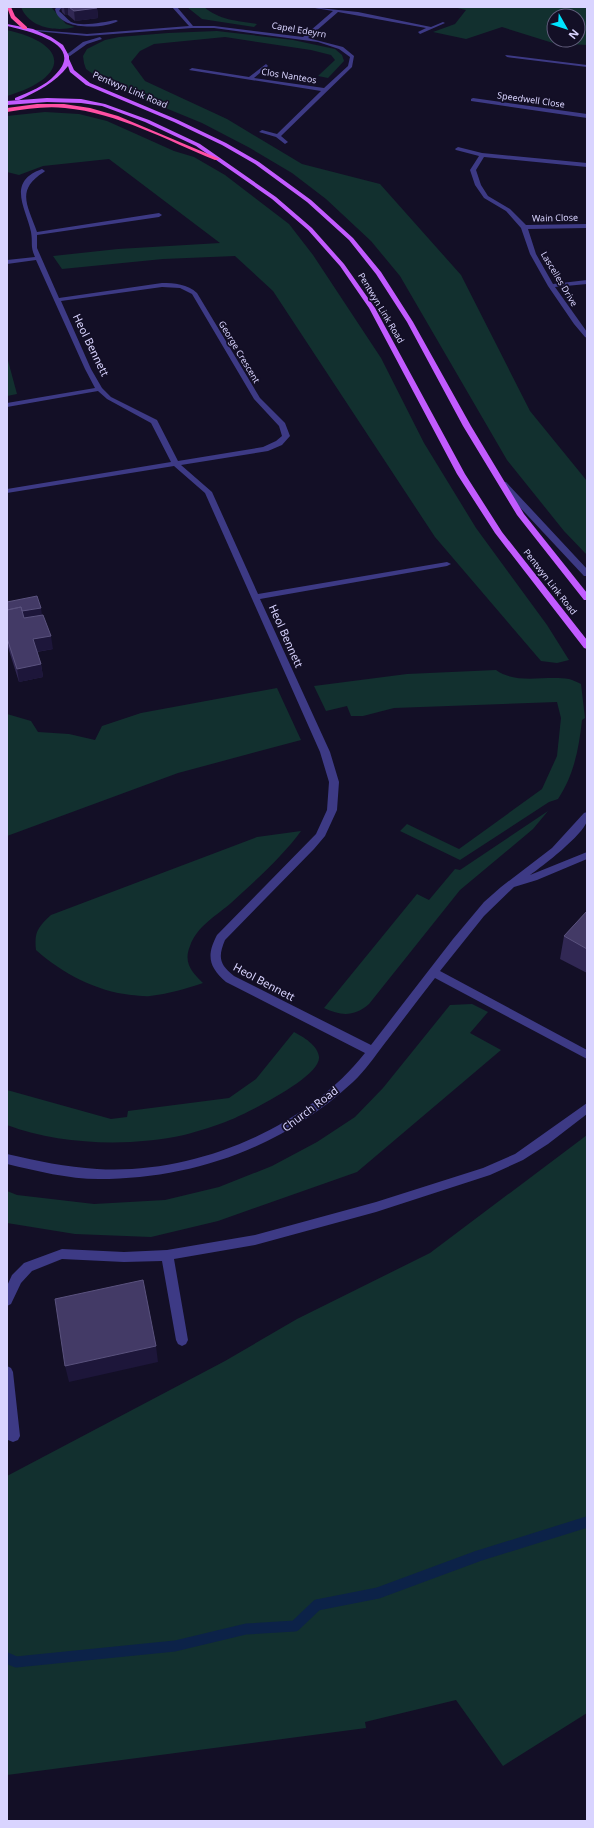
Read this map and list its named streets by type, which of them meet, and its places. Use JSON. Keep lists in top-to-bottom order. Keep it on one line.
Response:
{"streets":{"main road":["Pentwyn Link Road"],"street":["Capel Edeyrn","Clos Nanteos","Speedwell Close","Wain Close","Lascelles Drive","Heol Bennett","George Crescent","Church Road"]},"crossings":[["Capel Edeyrn","Clos Nanteos"],["Capel Edeyrn","Pentwyn Link Road"],["Wain Close","Lascelles Drive"],["Heol Bennett","George Crescent"],["Heol Bennett","Church Road"]],"north":"bottom right"}
